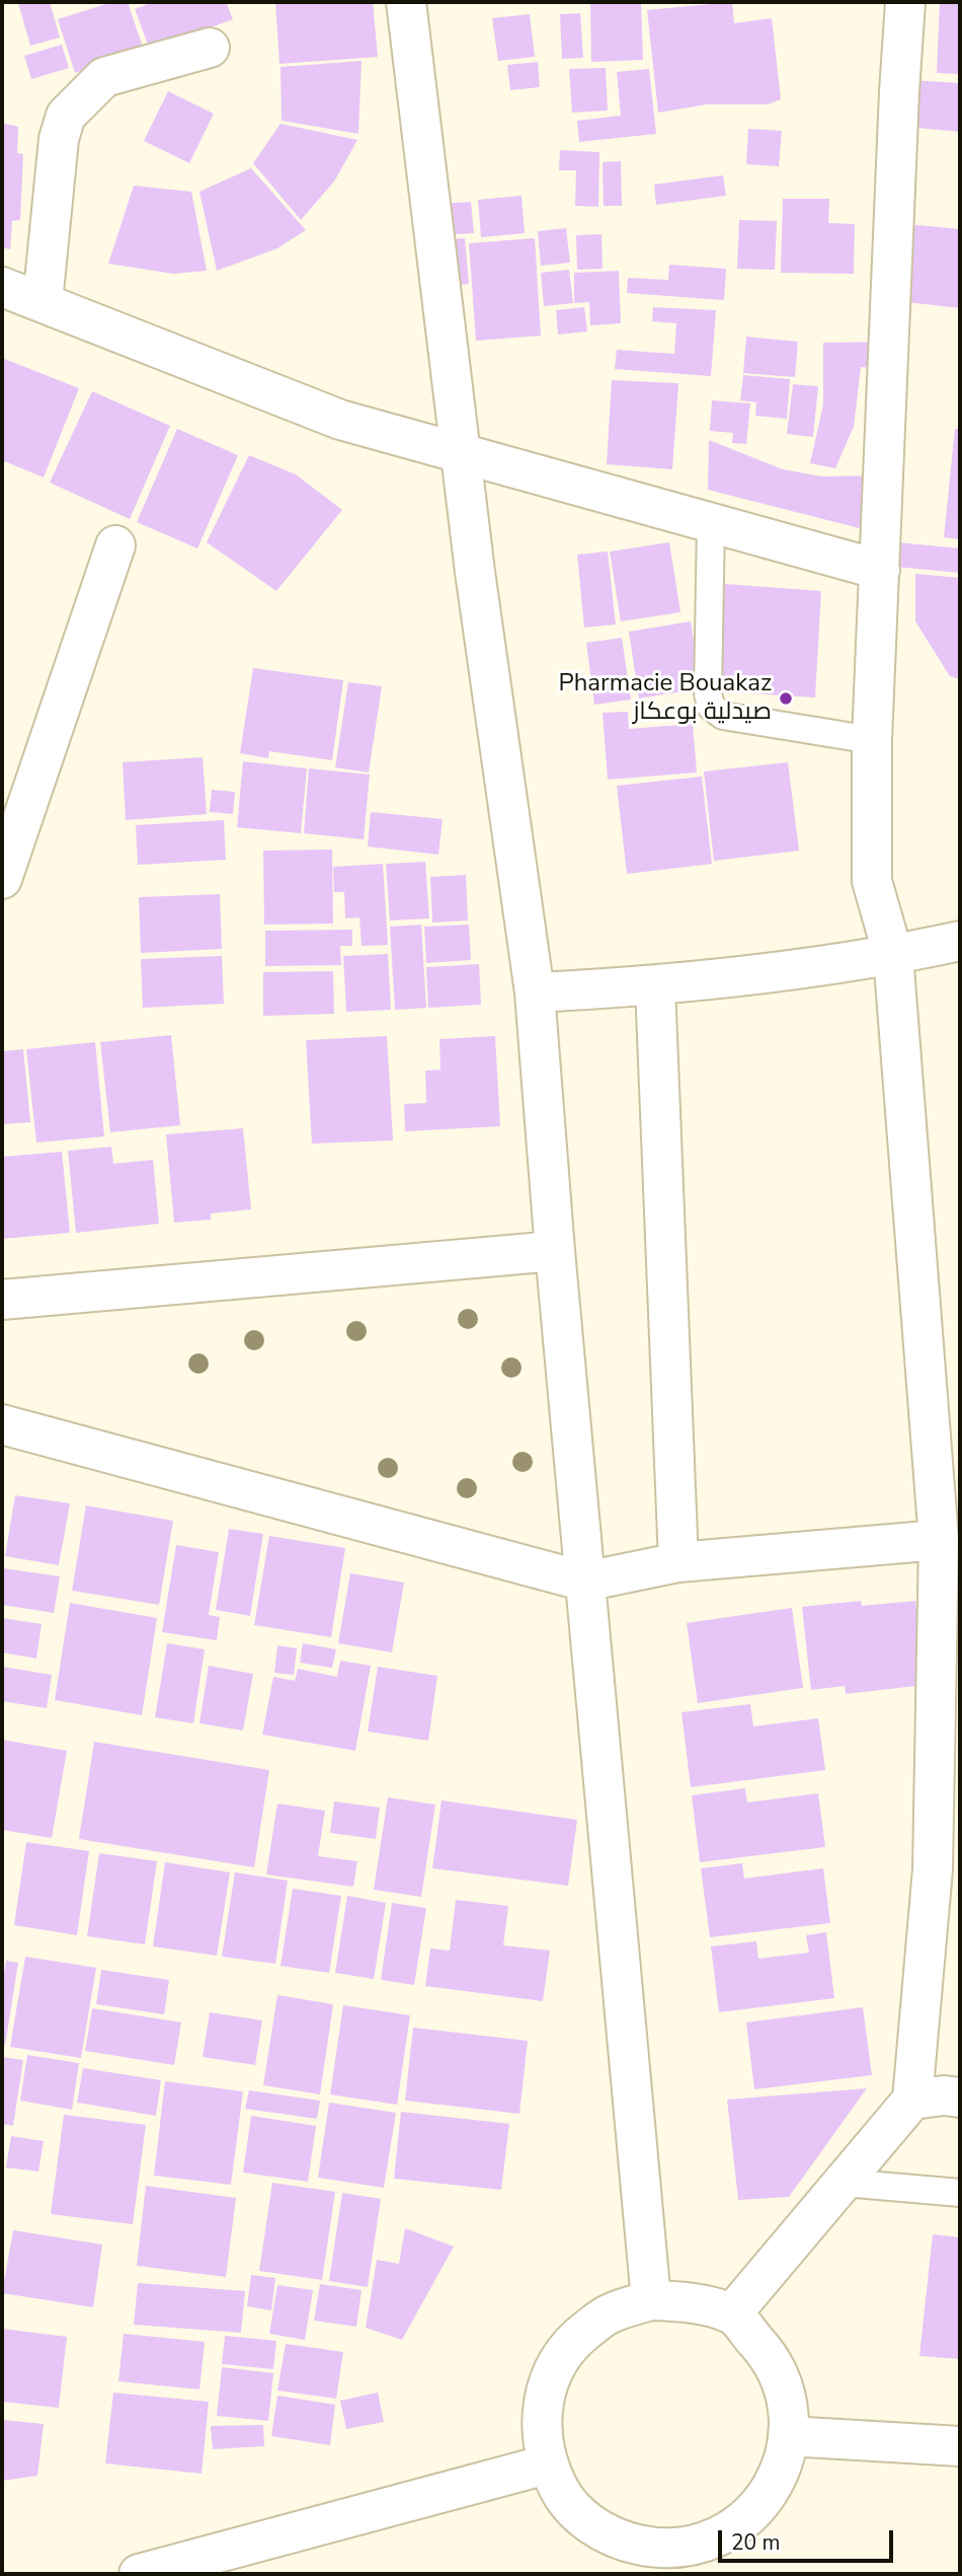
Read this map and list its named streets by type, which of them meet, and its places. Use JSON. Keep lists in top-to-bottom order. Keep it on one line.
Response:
{"places":["Pharmacie Bouakaz صيدلية بوعكاز"],"scale_bar":"20 m"}
